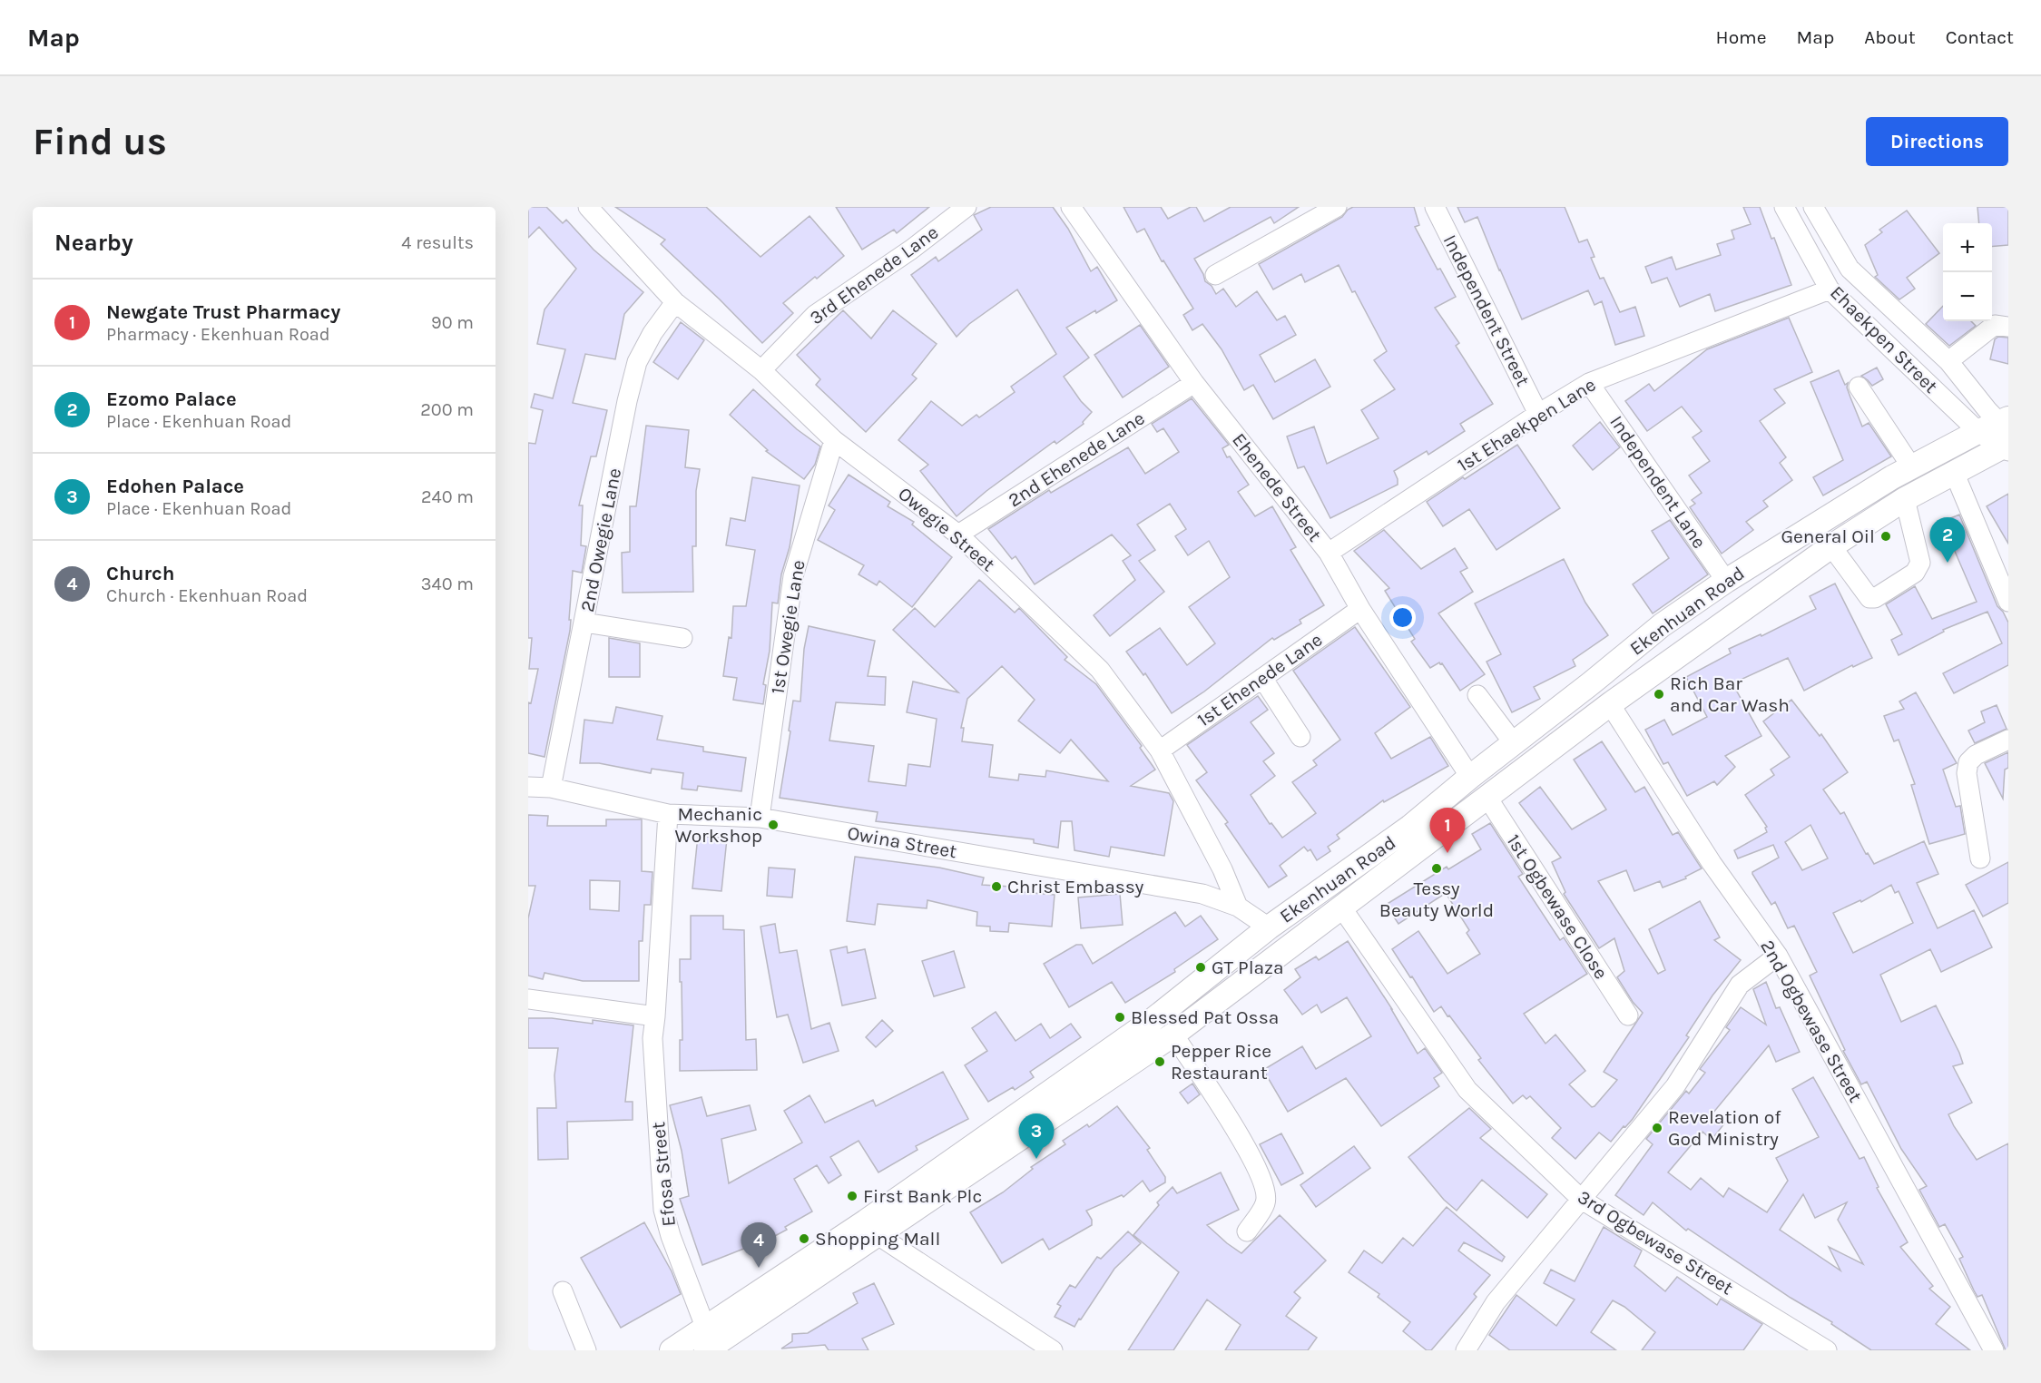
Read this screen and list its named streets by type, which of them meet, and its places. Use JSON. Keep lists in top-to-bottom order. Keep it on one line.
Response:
{"streets":{"main road":["Ekenhuan Road"],"street":["3rd Ehenede Lane","Independent Street","Ehaekpen Street","1st Ehaekpen Lane","2nd Ehenede Lane","Independent Lane","Ehenede Street","Owegie Street","2nd Owegie Lane","1st Owegie Lane","1st Ehenede Lane","Owina Street","1st Ogbewase Close","2nd Ogbewase Street","Efosa Street","3rd Ogbewase Street"]},"crossings":[["3rd Ehenede Lane","Owegie Street"],["Independent Street","1st Ehaekpen Lane"],["Ehaekpen Street","1st Ehaekpen Lane"],["Ehaekpen Street","Ekenhuan Road"],["1st Ehaekpen Lane","Independent Lane"],["1st Ehaekpen Lane","Ehenede Street"],["2nd Ehenede Lane","Ehenede Street"],["2nd Ehenede Lane","Owegie Street"],["Independent Lane","Ekenhuan Road"],["Ehenede Street","Ekenhuan Road"],["Ehenede Street","1st Ehenede Lane"],["Owegie Street","2nd Owegie Lane"],["Owegie Street","1st Owegie Lane"],["Owegie Street","1st Ehenede Lane"],["Owegie Street","Owina Street"],["2nd Owegie Lane","Owina Street"],["Ekenhuan Road","Owina Street"],["Ekenhuan Road","1st Ogbewase Close"],["Ekenhuan Road","2nd Ogbewase Street"],["Ekenhuan Road","Efosa Street"],["Ekenhuan Road","3rd Ogbewase Street"],["1st Owegie Lane","Owina Street"],["Owina Street","Efosa Street"]],"places":["General Oil","Rich Bar and Car Wash","Mechanic Workshop","Tessy Beauty World","Christ Embassy","GT Plaza","Blessed Pat Ossa","Pepper Rice Restaurant","Revelation of God Ministry","First Bank Plc","Shopping Mall"],"page":{"header":"Map","nav":["Home","Map","About","Contact"],"buttons":"Directions","title":"Find us","heading":["Nearby","4 results"],"map_buttons":["+","−"],"list":[{"mark":"1","name":"Newgate Trust Pharmacy","note":"Pharmacy · Ekenhuan Road","value":"90 m"},{"mark":"2","name":"Ezomo Palace","note":"Place · Ekenhuan Road","value":"200 m"},{"mark":"3","name":"Edohen Palace","note":"Place · Ekenhuan Road","value":"240 m"},{"mark":"4","name":"Church","note":"Church · Ekenhuan Road","value":"340 m"}],"pins":["2","1","3","4"]}}
